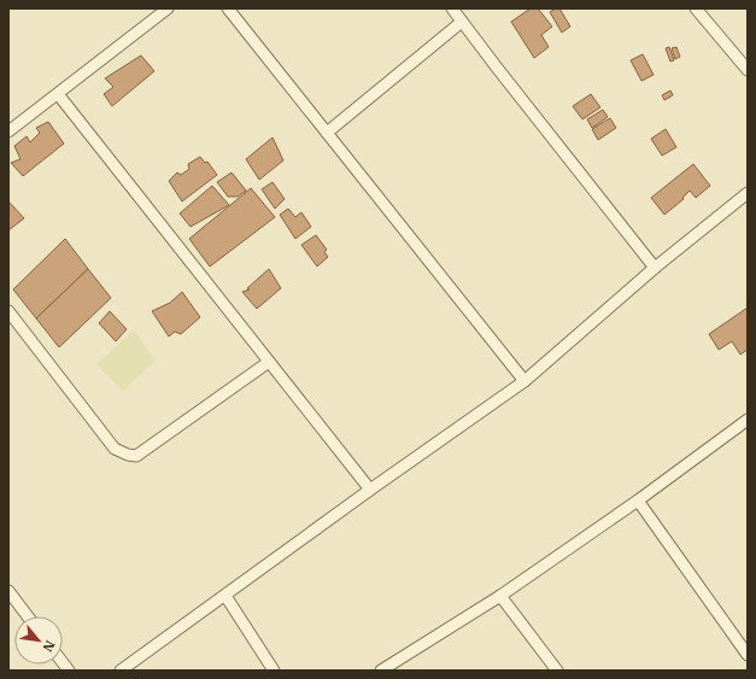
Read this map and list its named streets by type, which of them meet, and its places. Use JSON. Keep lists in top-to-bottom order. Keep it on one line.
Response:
{"north":"bottom right"}
